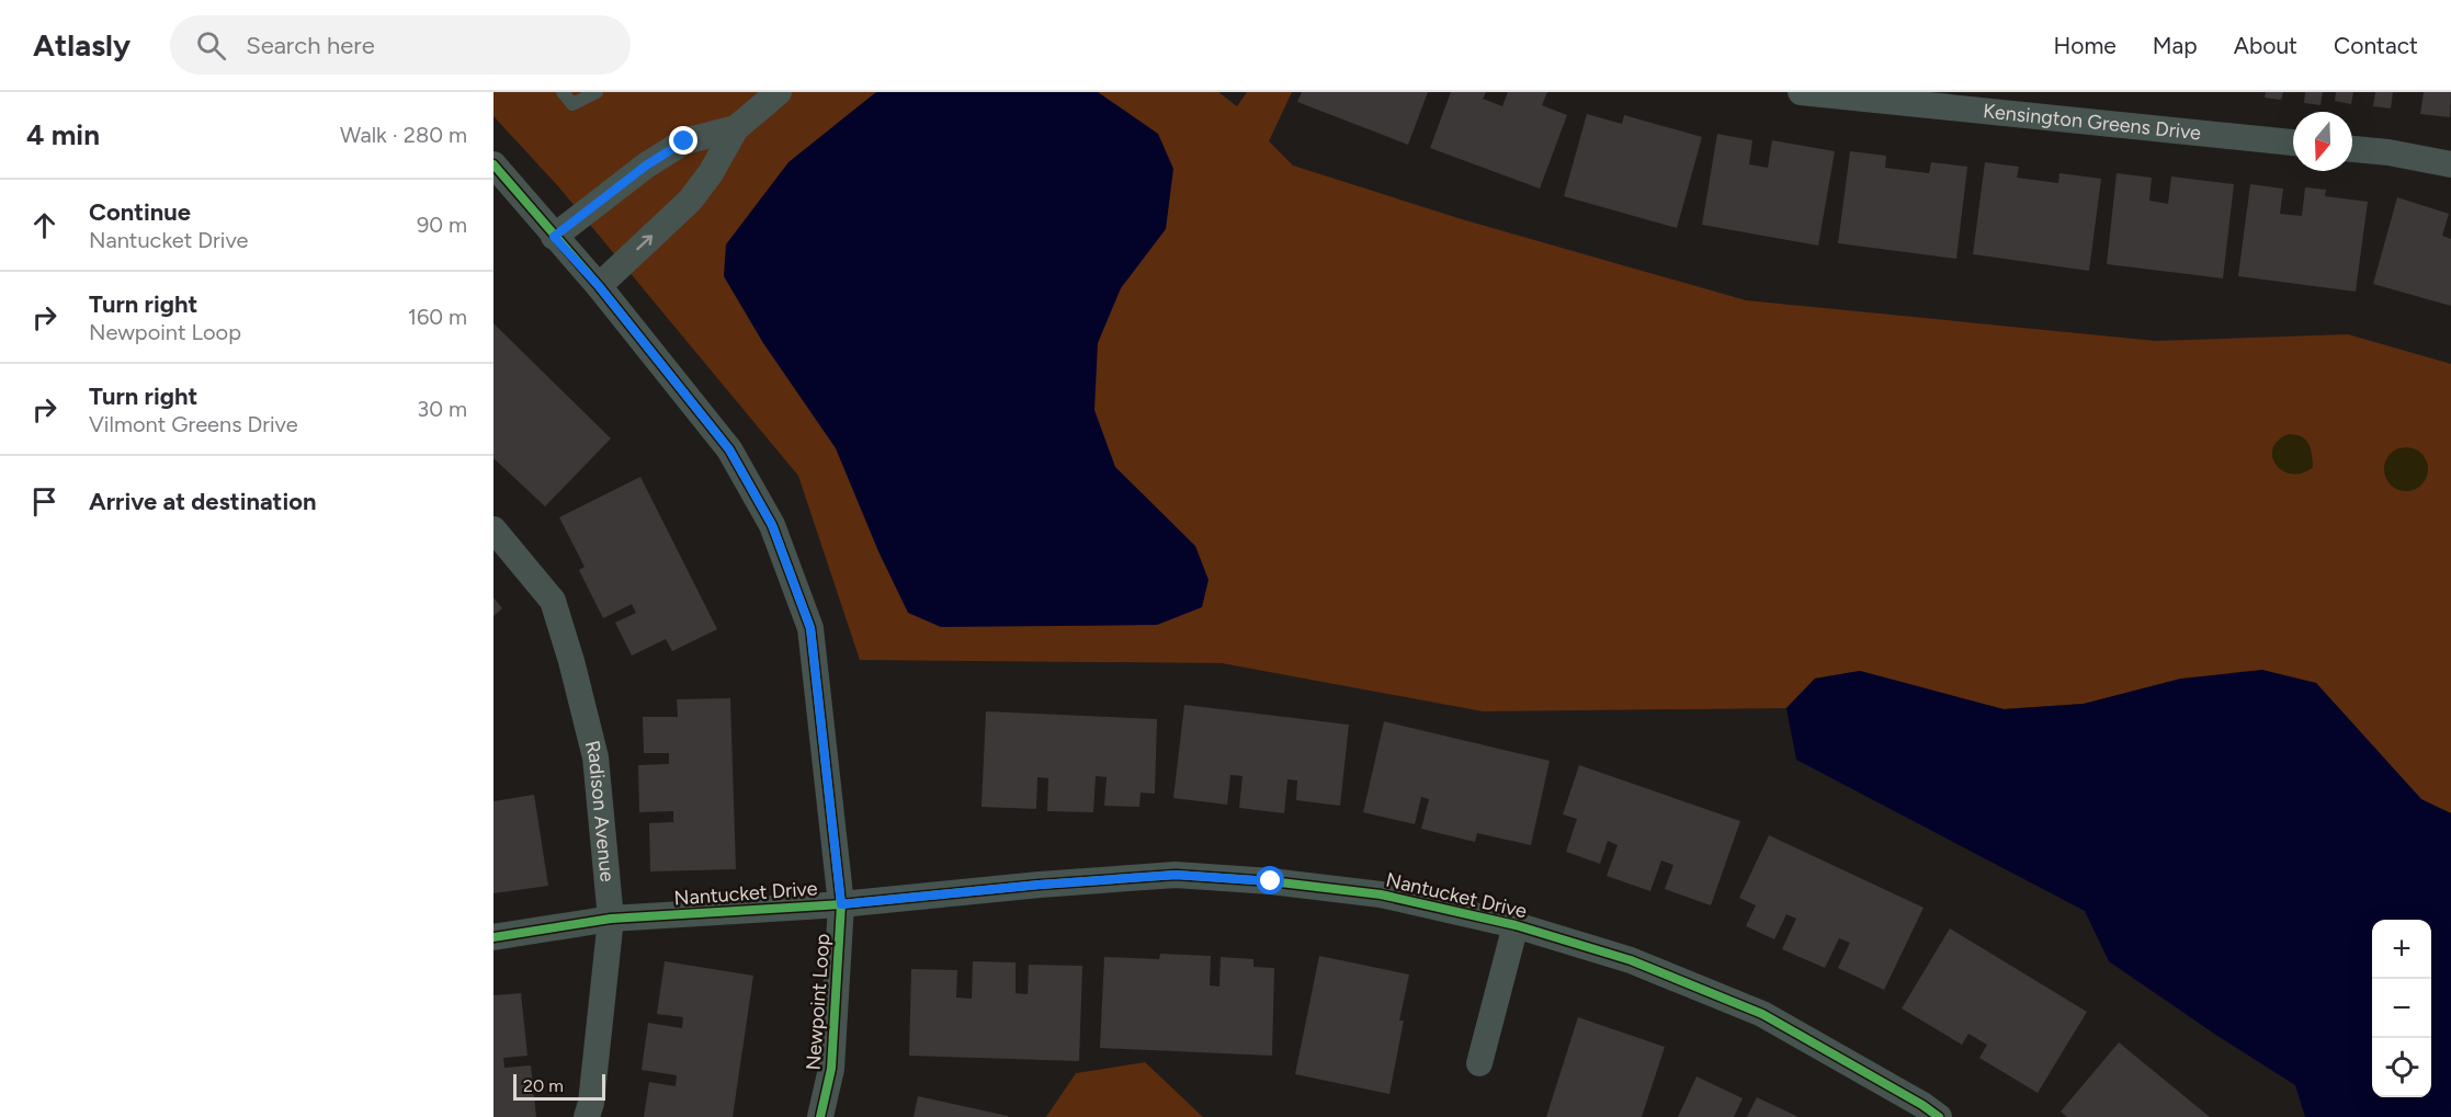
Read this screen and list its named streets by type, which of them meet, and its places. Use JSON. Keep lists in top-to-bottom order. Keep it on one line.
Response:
{"streets":{"street":["Kensington Greens Drive","Radison Avenue","Nantucket Drive","Newpoint Loop"]},"crossings":[["Radison Avenue","Nantucket Drive"],["Nantucket Drive","Newpoint Loop"]],"scale_bar":"20 m","north":"bottom","page":{"header":"Atlasly","search":"Search here","nav":["Home","Map","About","Contact"],"heading":["4 min","Walk · 280 m"],"list":[["Continue","Nantucket Drive","90 m"],["Turn right","Newpoint Loop","160 m"],["Turn right","Vilmont Greens Drive","30 m"],"Arrive at destination"],"map_buttons":["+","−"],"scale":"20 m"}}
